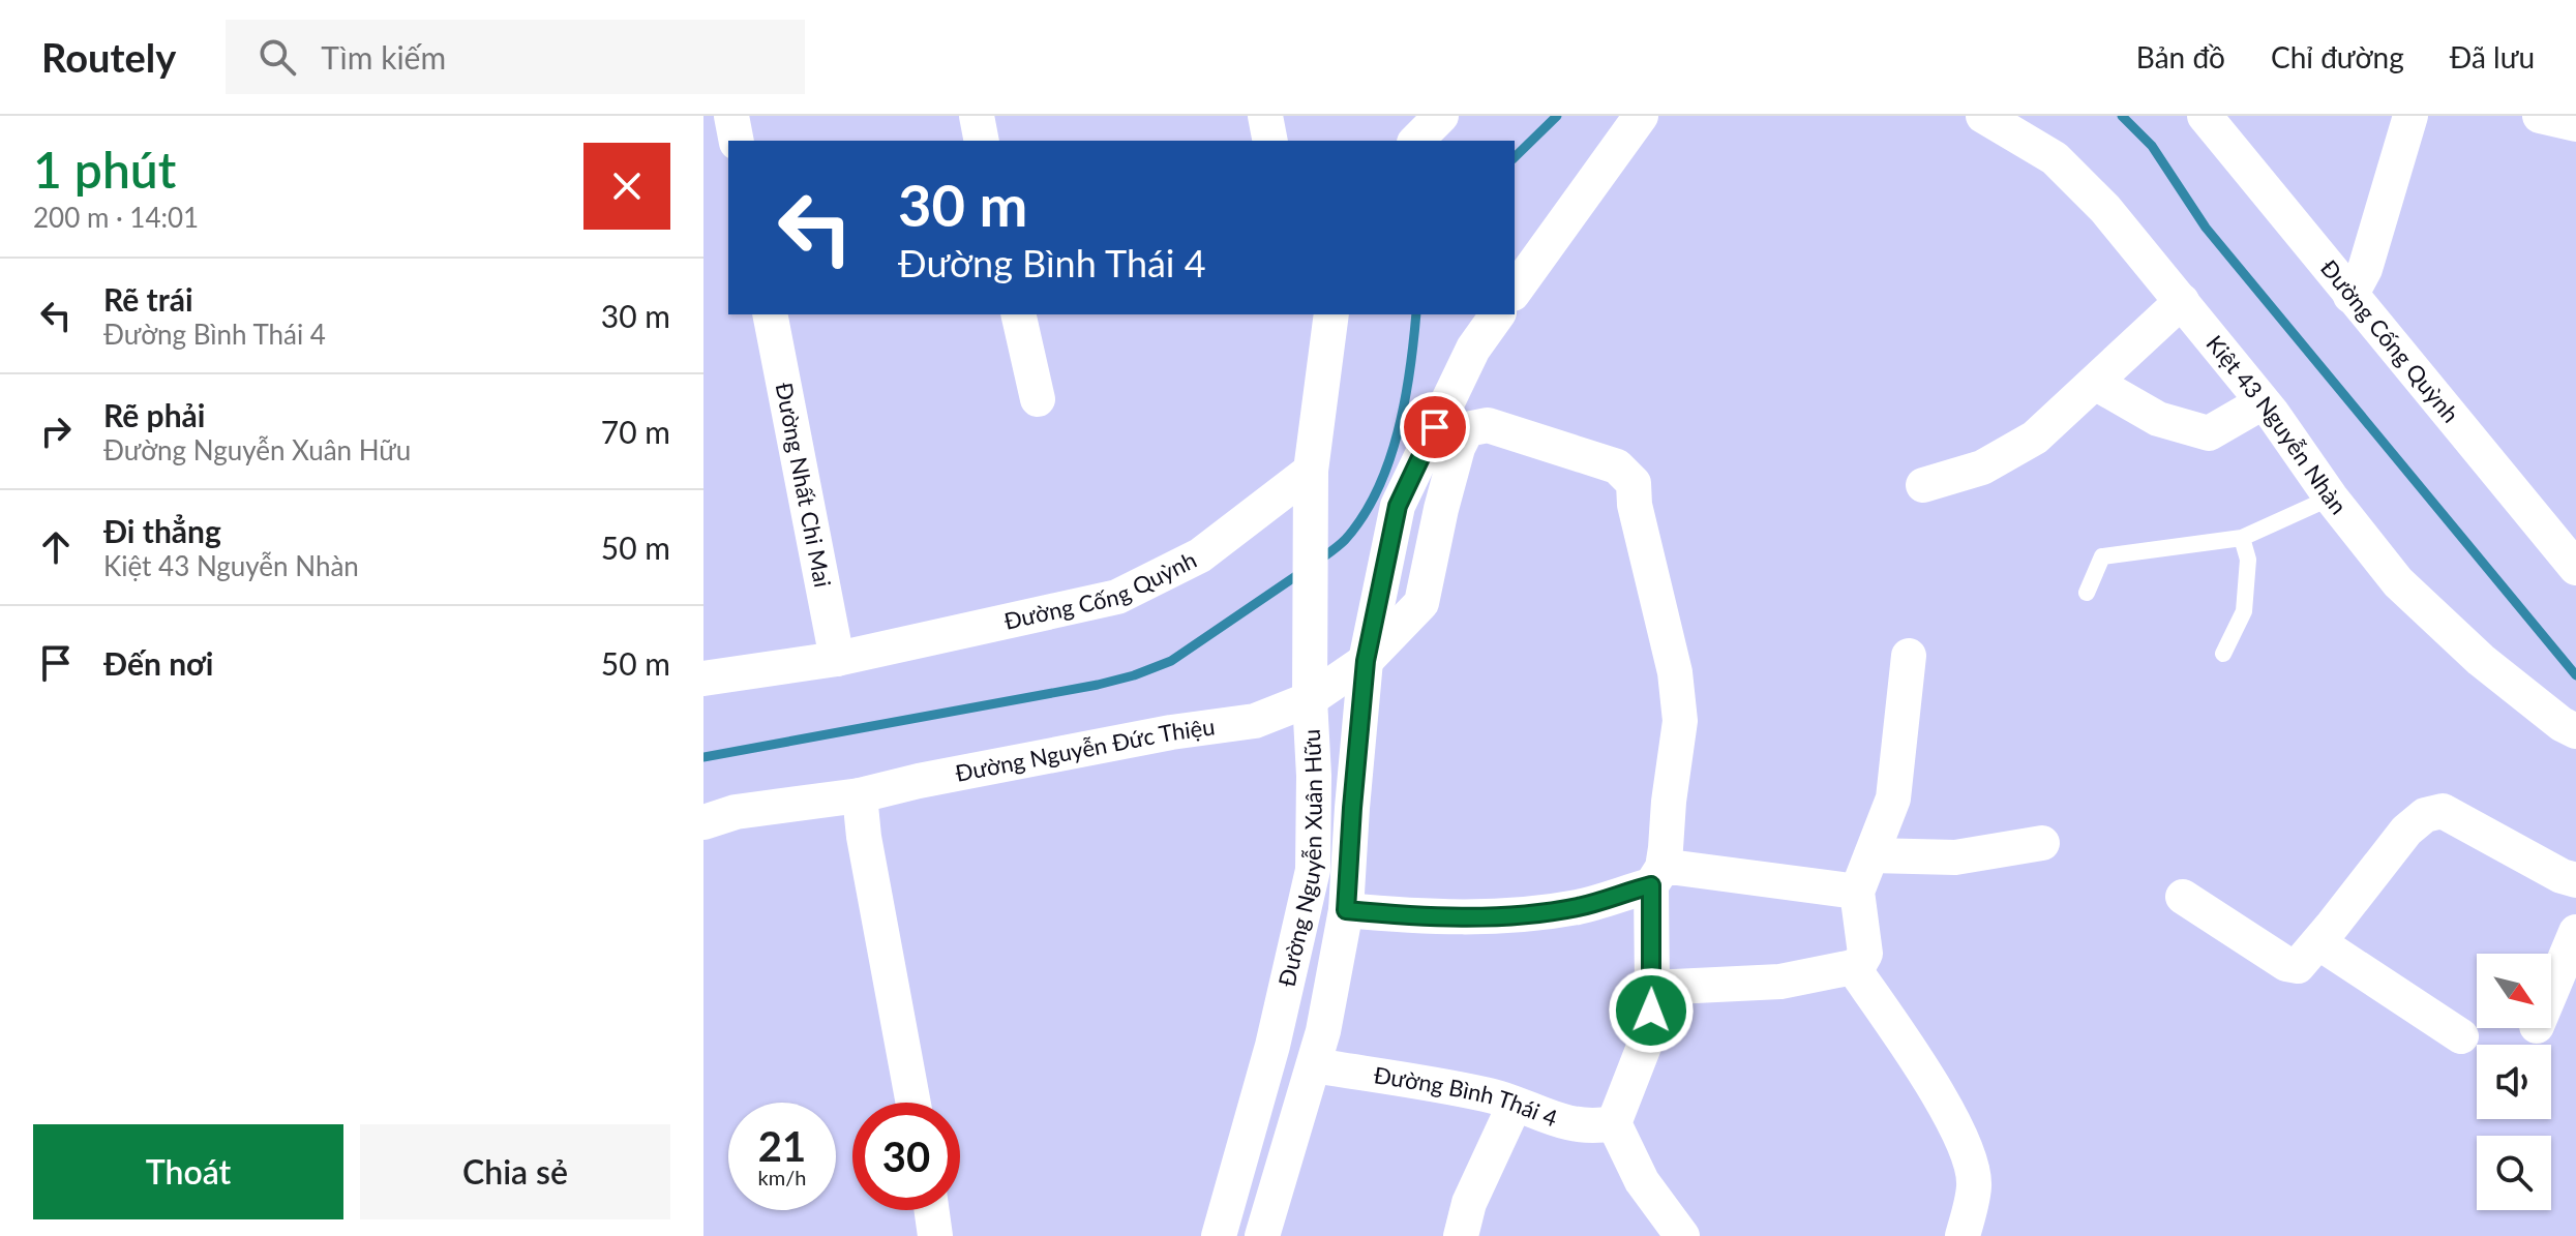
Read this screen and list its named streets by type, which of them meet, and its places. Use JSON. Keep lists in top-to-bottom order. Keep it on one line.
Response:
{"streets":{"street":["Đường Cống Quỳnh","Kiệt 43 Nguyễn Nhàn","Đường Nhất Chi Mai","Đường Nguyễn Đức Thiệu","Đường Nguyễn Xuân Hữu","Đường Bình Thái 4"]},"crossings":[["Đường Cống Quỳnh","Đường Nhất Chi Mai"],["Đường Cống Quỳnh","Đường Nguyễn Xuân Hữu"],["Đường Nguyễn Đức Thiệu","Đường Nguyễn Xuân Hữu"],["Đường Nguyễn Xuân Hữu","Đường Bình Thái 4"]],"north":"bottom right","page":{"header":"Routely","search":"Tìm kiếm","nav":["Bản đồ","Chỉ đường","Đã lưu"],"heading":["1 phút","200 m · 14:01"],"turn":["30 m","Đường Bình Thái 4"],"list":[{"name":"Rẽ trái","note":"Đường Bình Thái 4","value":"30 m"},{"name":"Rẽ phải","note":"Đường Nguyễn Xuân Hữu","value":"70 m"},{"name":"Đi thẳng","note":"Kiệt 43 Nguyễn Nhàn","value":"50 m"},{"name":"Đến nơi","value":"50 m"}],"speed":"21 km/h","limit":"30","buttons":["Thoát","Chia sẻ"]}}
